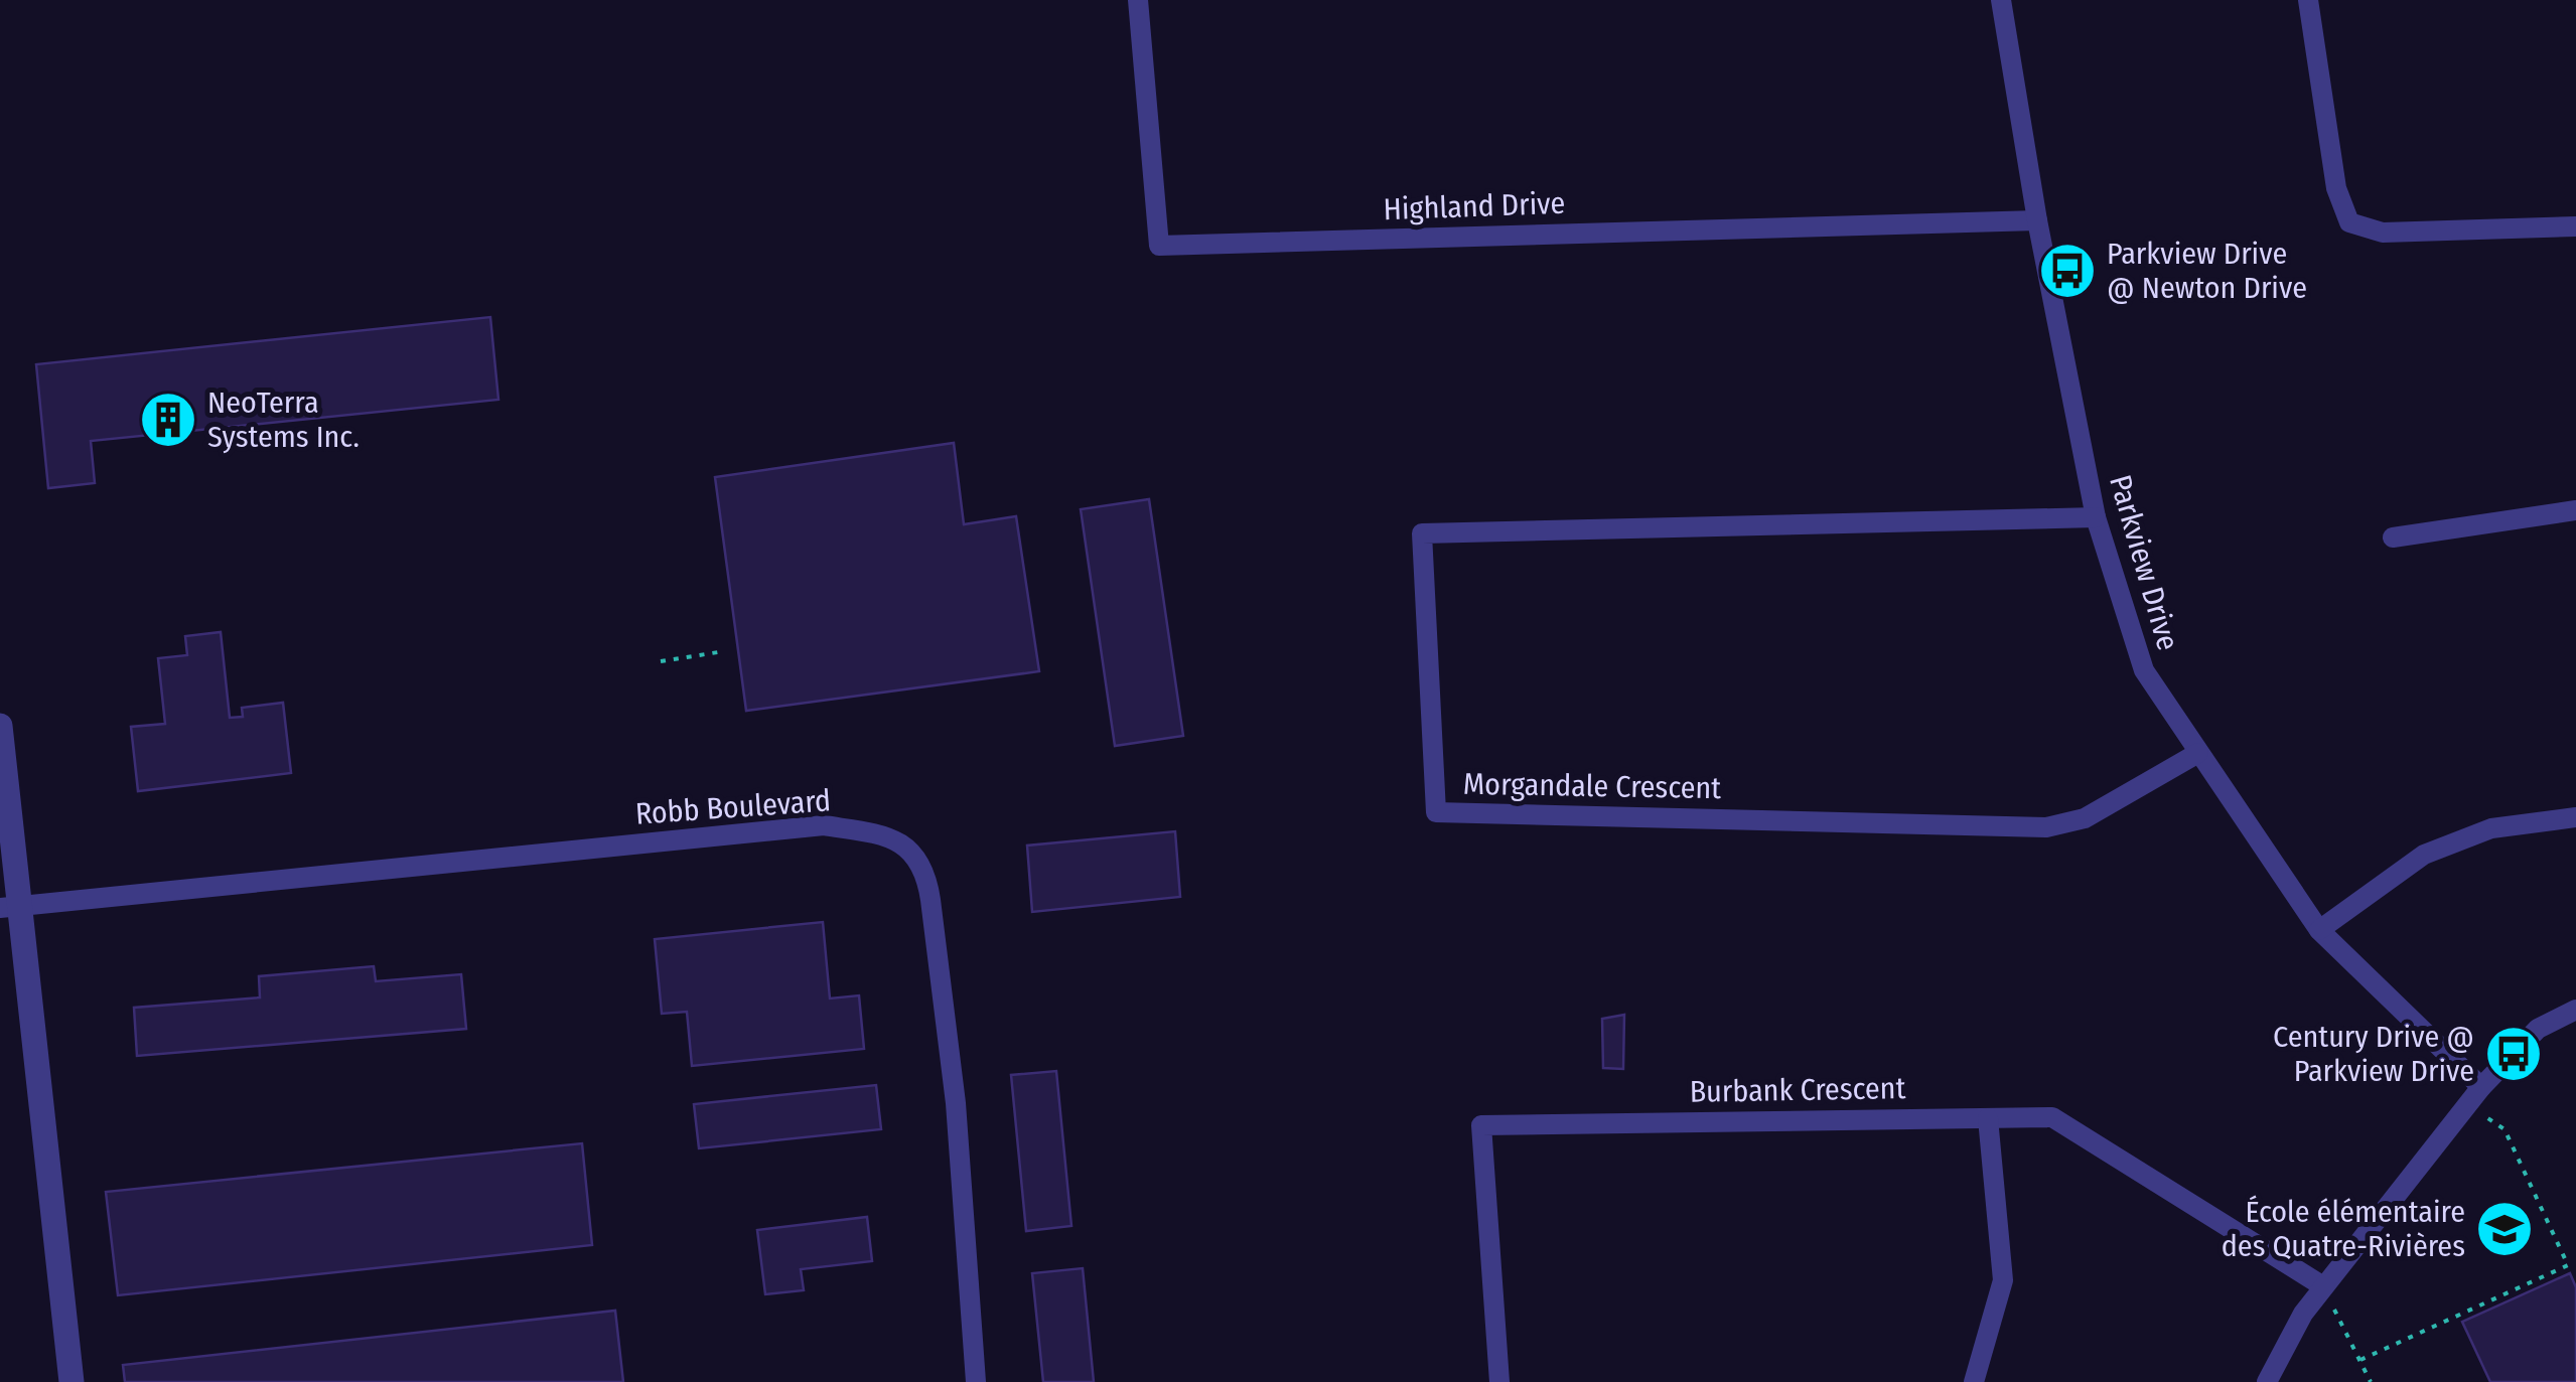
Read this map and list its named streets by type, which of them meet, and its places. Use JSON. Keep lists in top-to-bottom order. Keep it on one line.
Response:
{"streets":{"street":["Highland Drive","Parkview Drive","Morgandale Crescent","Robb Boulevard","Burbank Crescent"]},"crossings":[["Highland Drive","Parkview Drive"],["Parkview Drive","Morgandale Crescent"]],"places":{"bus stop":["Parkview Drive @ Newton Drive","Century Drive @ Parkview Drive"],"building":["NeoTerra Systems Inc."],"school or university":["École élémentaire des Quatre-Rivières"]}}
